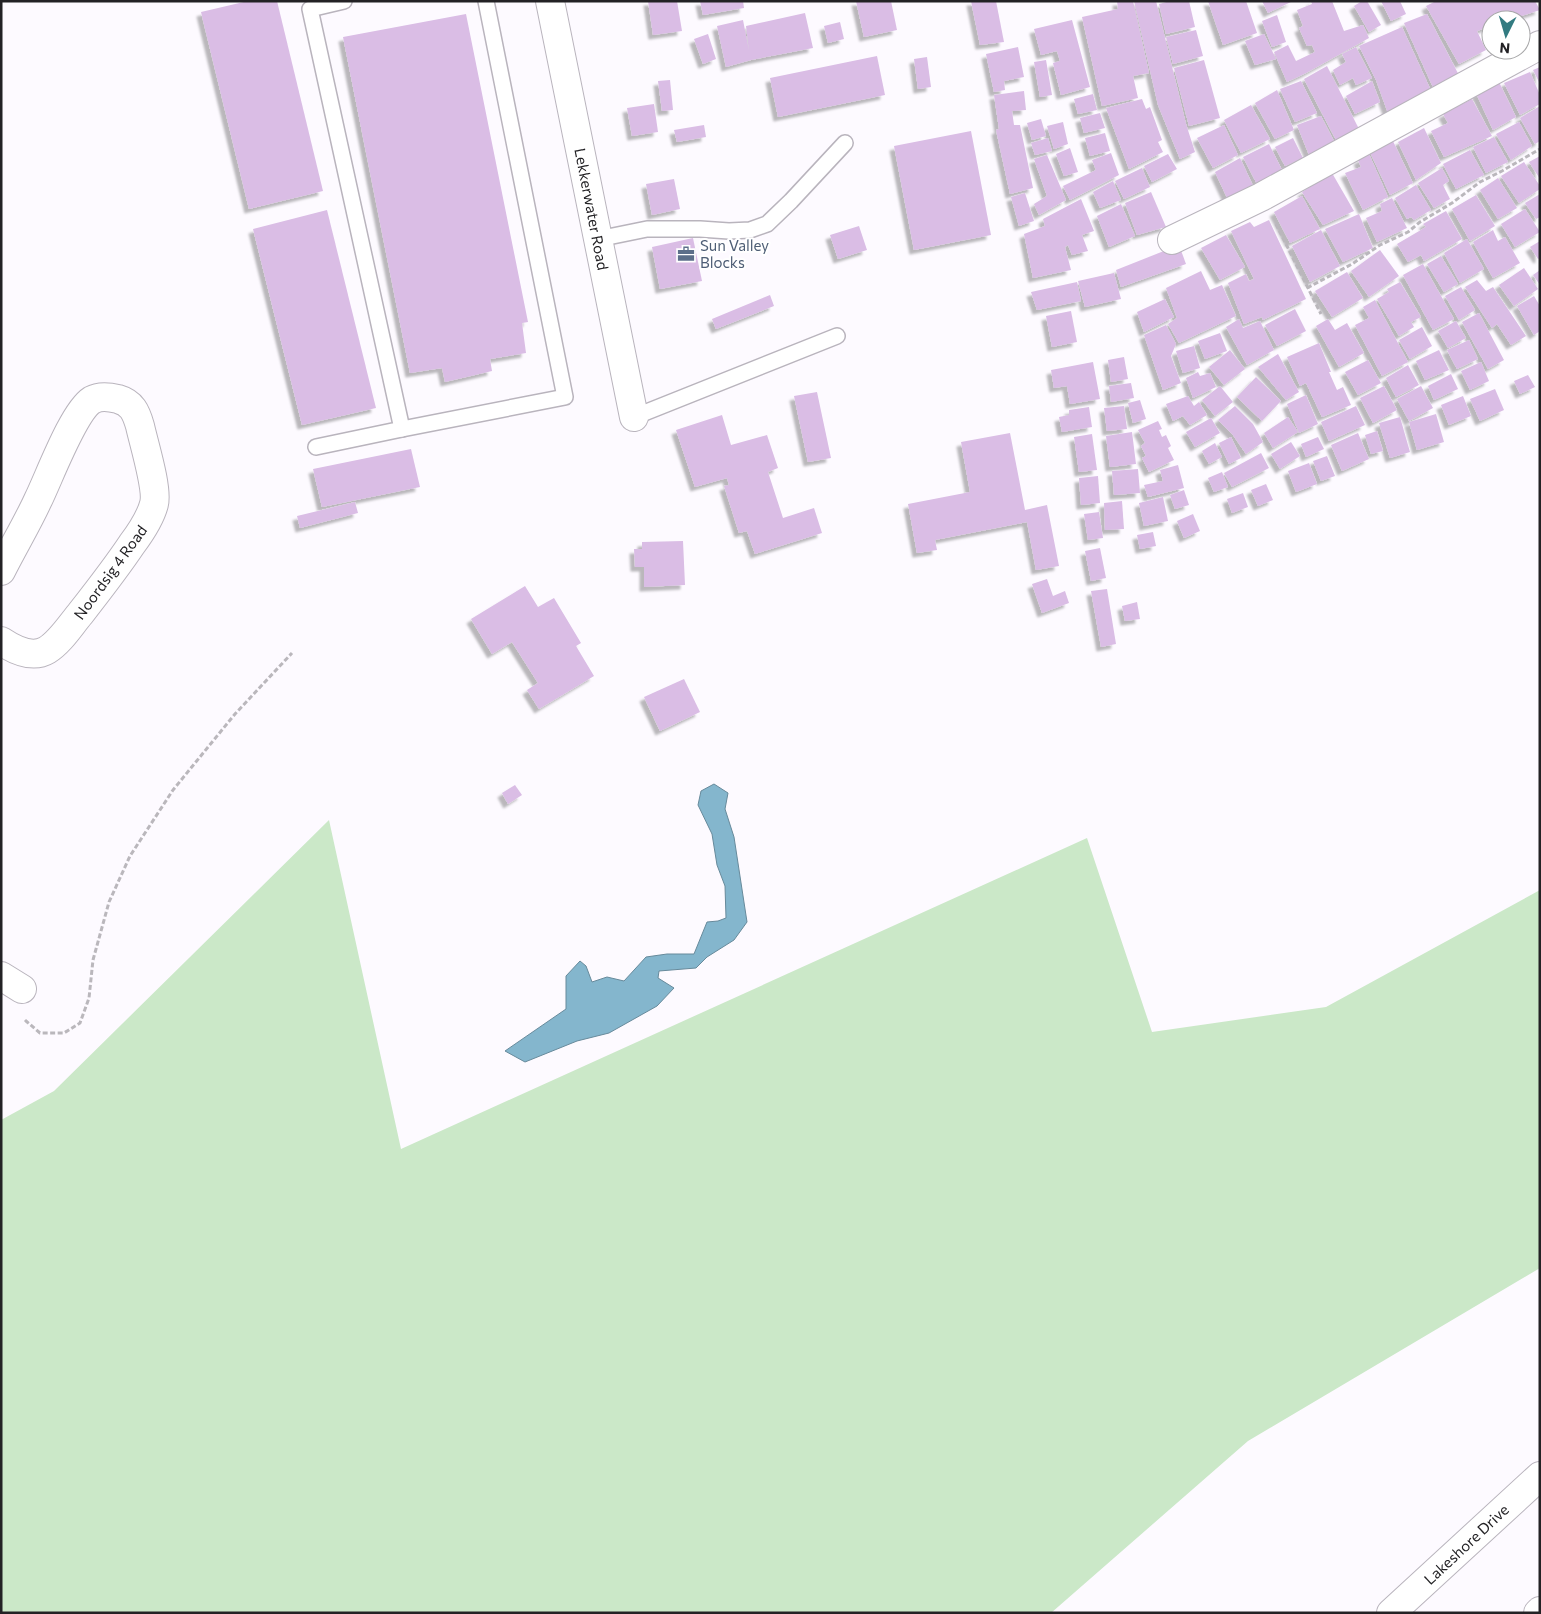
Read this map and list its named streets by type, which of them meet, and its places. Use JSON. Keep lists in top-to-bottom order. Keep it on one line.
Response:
{"streets":{"street":["Lekkerwater Road","Noordsig 4 Road","Lakeshore Drive"]},"places":{"office":["Sun Valley Blocks"]},"north":"bottom"}
